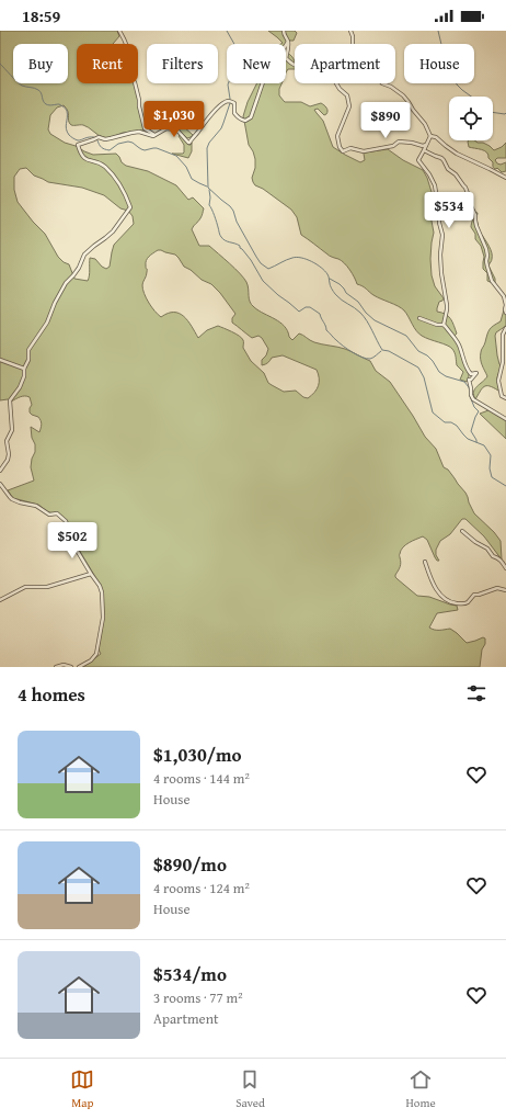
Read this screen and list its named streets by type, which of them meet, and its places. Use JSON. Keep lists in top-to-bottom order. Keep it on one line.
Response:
{"page":{"status":"18:59","chip":["Buy","Rent","Filters","New","Apartment","House"],"price":["$1,030","$890","$534","$502"],"heading":"4 homes","list":[{"name":"$1,030/mo","note":"4 rooms · 144 m² · House"},{"name":"$890/mo","note":"4 rooms · 124 m² · House"},{"name":"$534/mo","note":"3 rooms · 77 m² · Apartment"}],"tabs":["Map","Saved","Home"]}}
